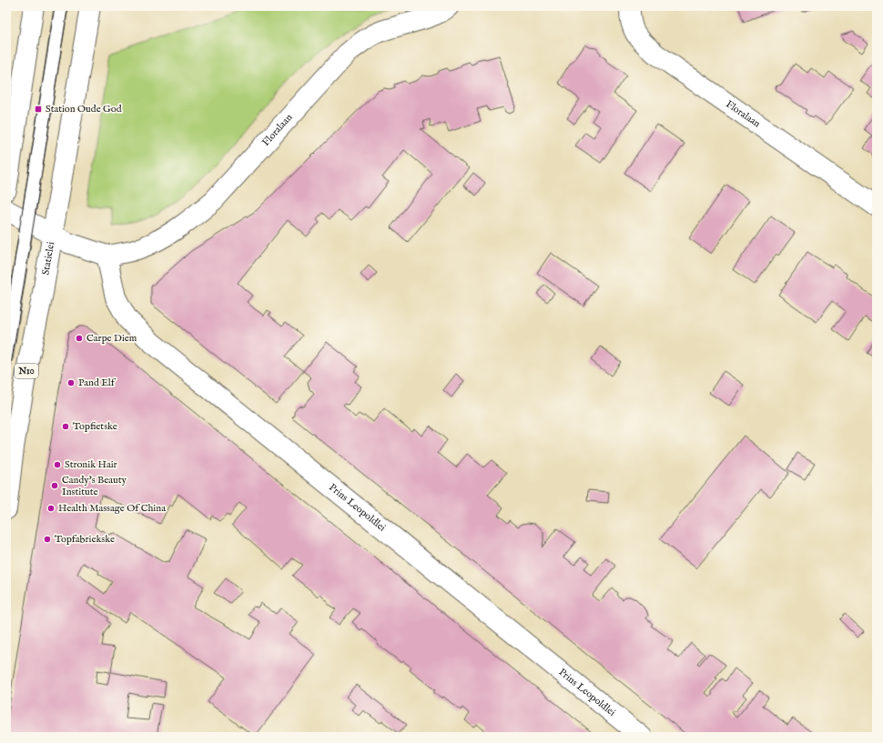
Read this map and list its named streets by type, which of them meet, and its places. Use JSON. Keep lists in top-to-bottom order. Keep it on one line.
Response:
{"streets":{"street":["Floralaan","Statielei","N10","Prins Leopoldlei"]},"crossings":[["Floralaan","Prins Leopoldlei"]],"places":{"transit":["Station Oude God"],"other":["Carpe Diem","Pand Elf","Topfietske","Stronik Hair","Candy's Beauty Institute","Health Massage Of China","Topfabriekske"]}}
